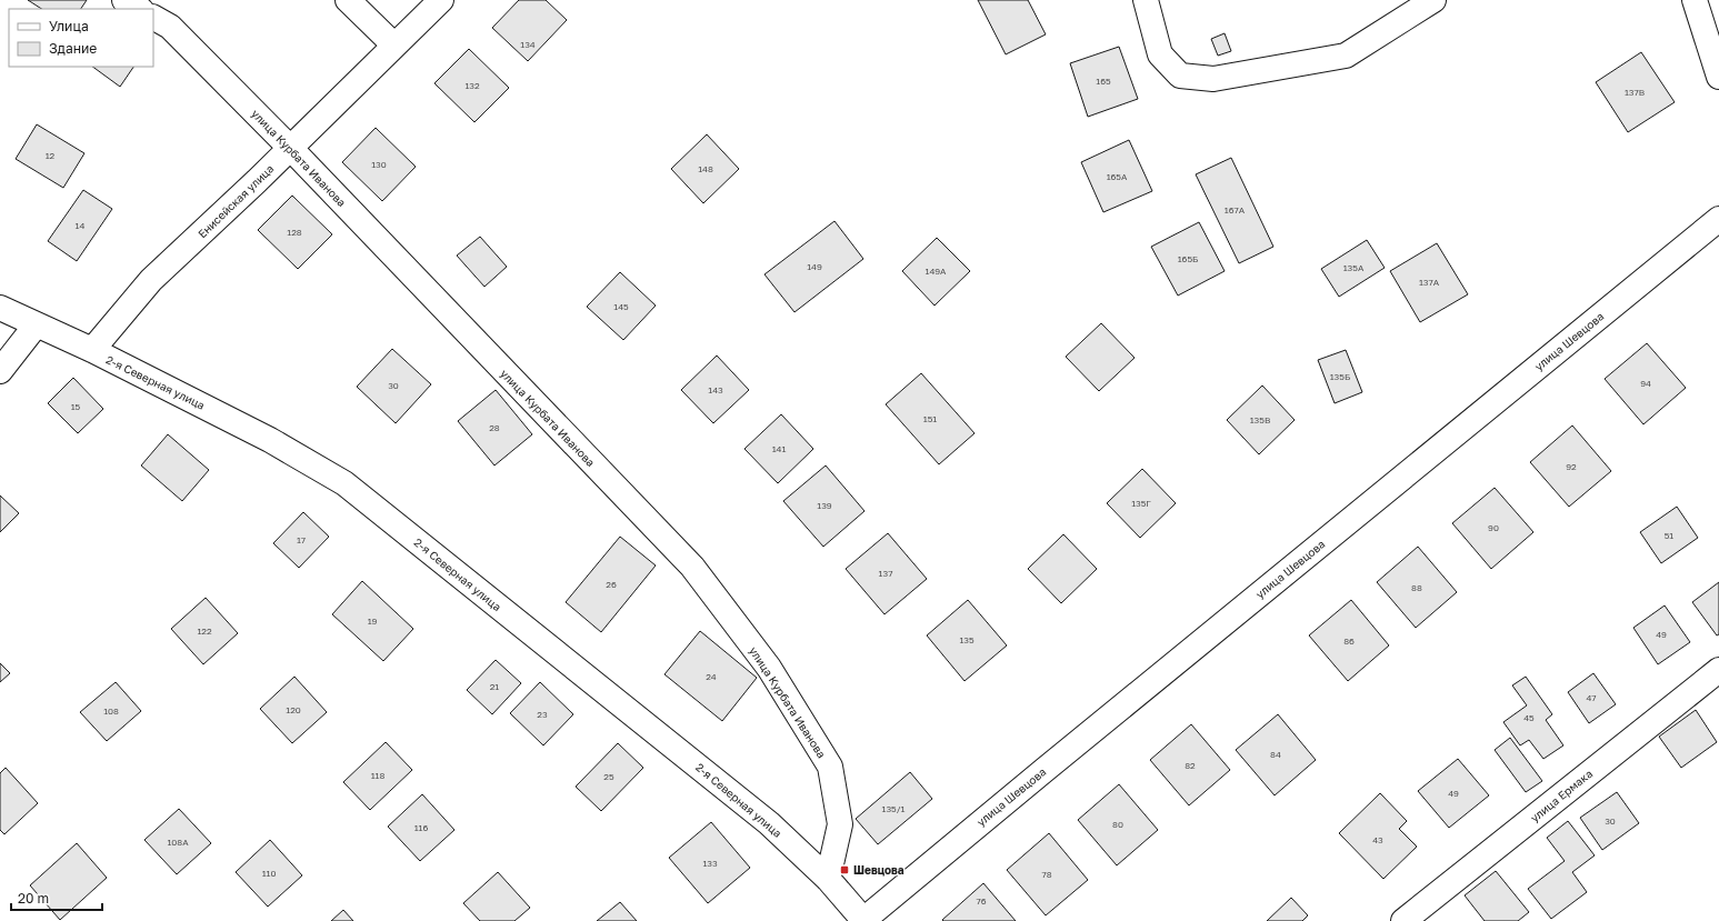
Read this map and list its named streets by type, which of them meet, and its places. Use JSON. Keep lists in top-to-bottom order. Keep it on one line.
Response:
{"streets":{"street":["улица Курбата Иванова","Енисейская улица","улица Шевцова","2-я Северная улица","улица Ермака"]},"crossings":[["улица Курбата Иванова","Енисейская улица"],["улица Курбата Иванова","2-я Северная улица"],["Енисейская улица","2-я Северная улица"],["улица Шевцова","2-я Северная улица"]],"places":{"transit":["Шевцова"]},"house_numbers":["134","165","132","137В","12","130","148","165А","167А","14","128","165Б","149","135А","149А","137А","145","135Б","94","30","143","15","151","135В","28","141","92","135Г","139","90","51","17","137","26","88","19","122","49","135","86","24","21","47","120","108","23","45","84","82","118","25","49","135/1","30","80","116","43","108А","133","110","78","76"],"legend":["Улица","Здание"],"scale_bar":"20 m"}
